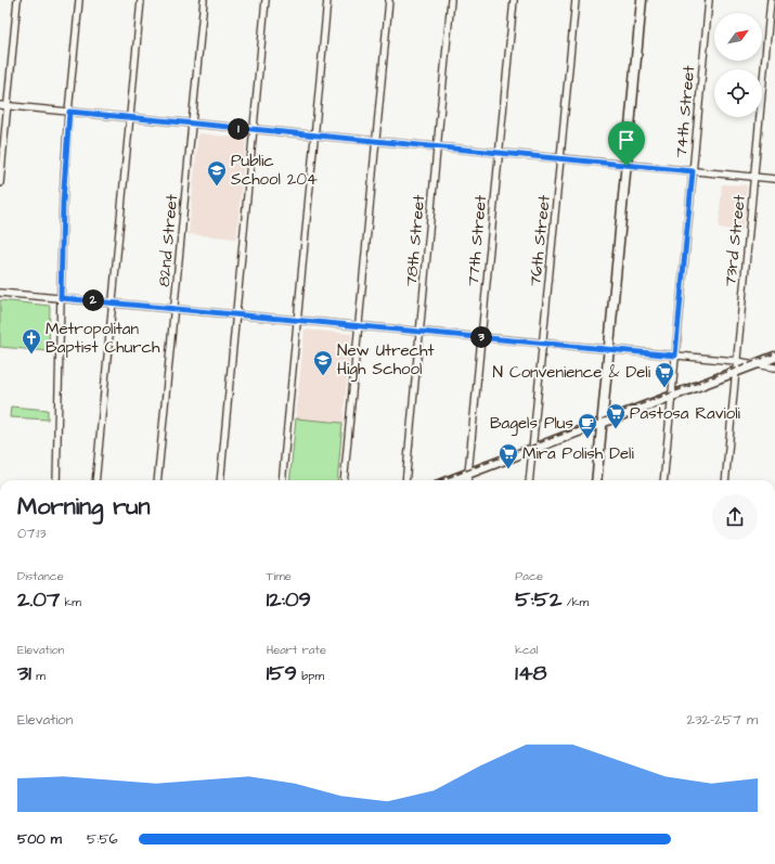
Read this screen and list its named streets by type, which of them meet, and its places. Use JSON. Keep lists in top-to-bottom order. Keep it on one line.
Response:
{"streets":{"street":["74th Street","82nd Street","78th Street","77th Street","76th Street","73rd Street"]},"places":{"school or university":["Public School 204","New Utrecht High School"],"church":["Metropolitan Baptist Church"],"supermarket":["N Convenience & Deli","Pastosa Ravioli","Mira Polish Deli"],"cafe":["Bagels Plus"]},"north":"top right","page":{"pins":["1","2","3"],"heading":["Morning run","07:13"],"stats":[["Distance","2.07 km"],["Time","12:09"],["Pace","5:52 /km"],["Elevation","31 m"],["Heart rate","159 bpm"],["kcal","148"]],"chart":["Elevation","232–257 m"],"list":[{"name":"500 m","note":"5:56"}]}}
